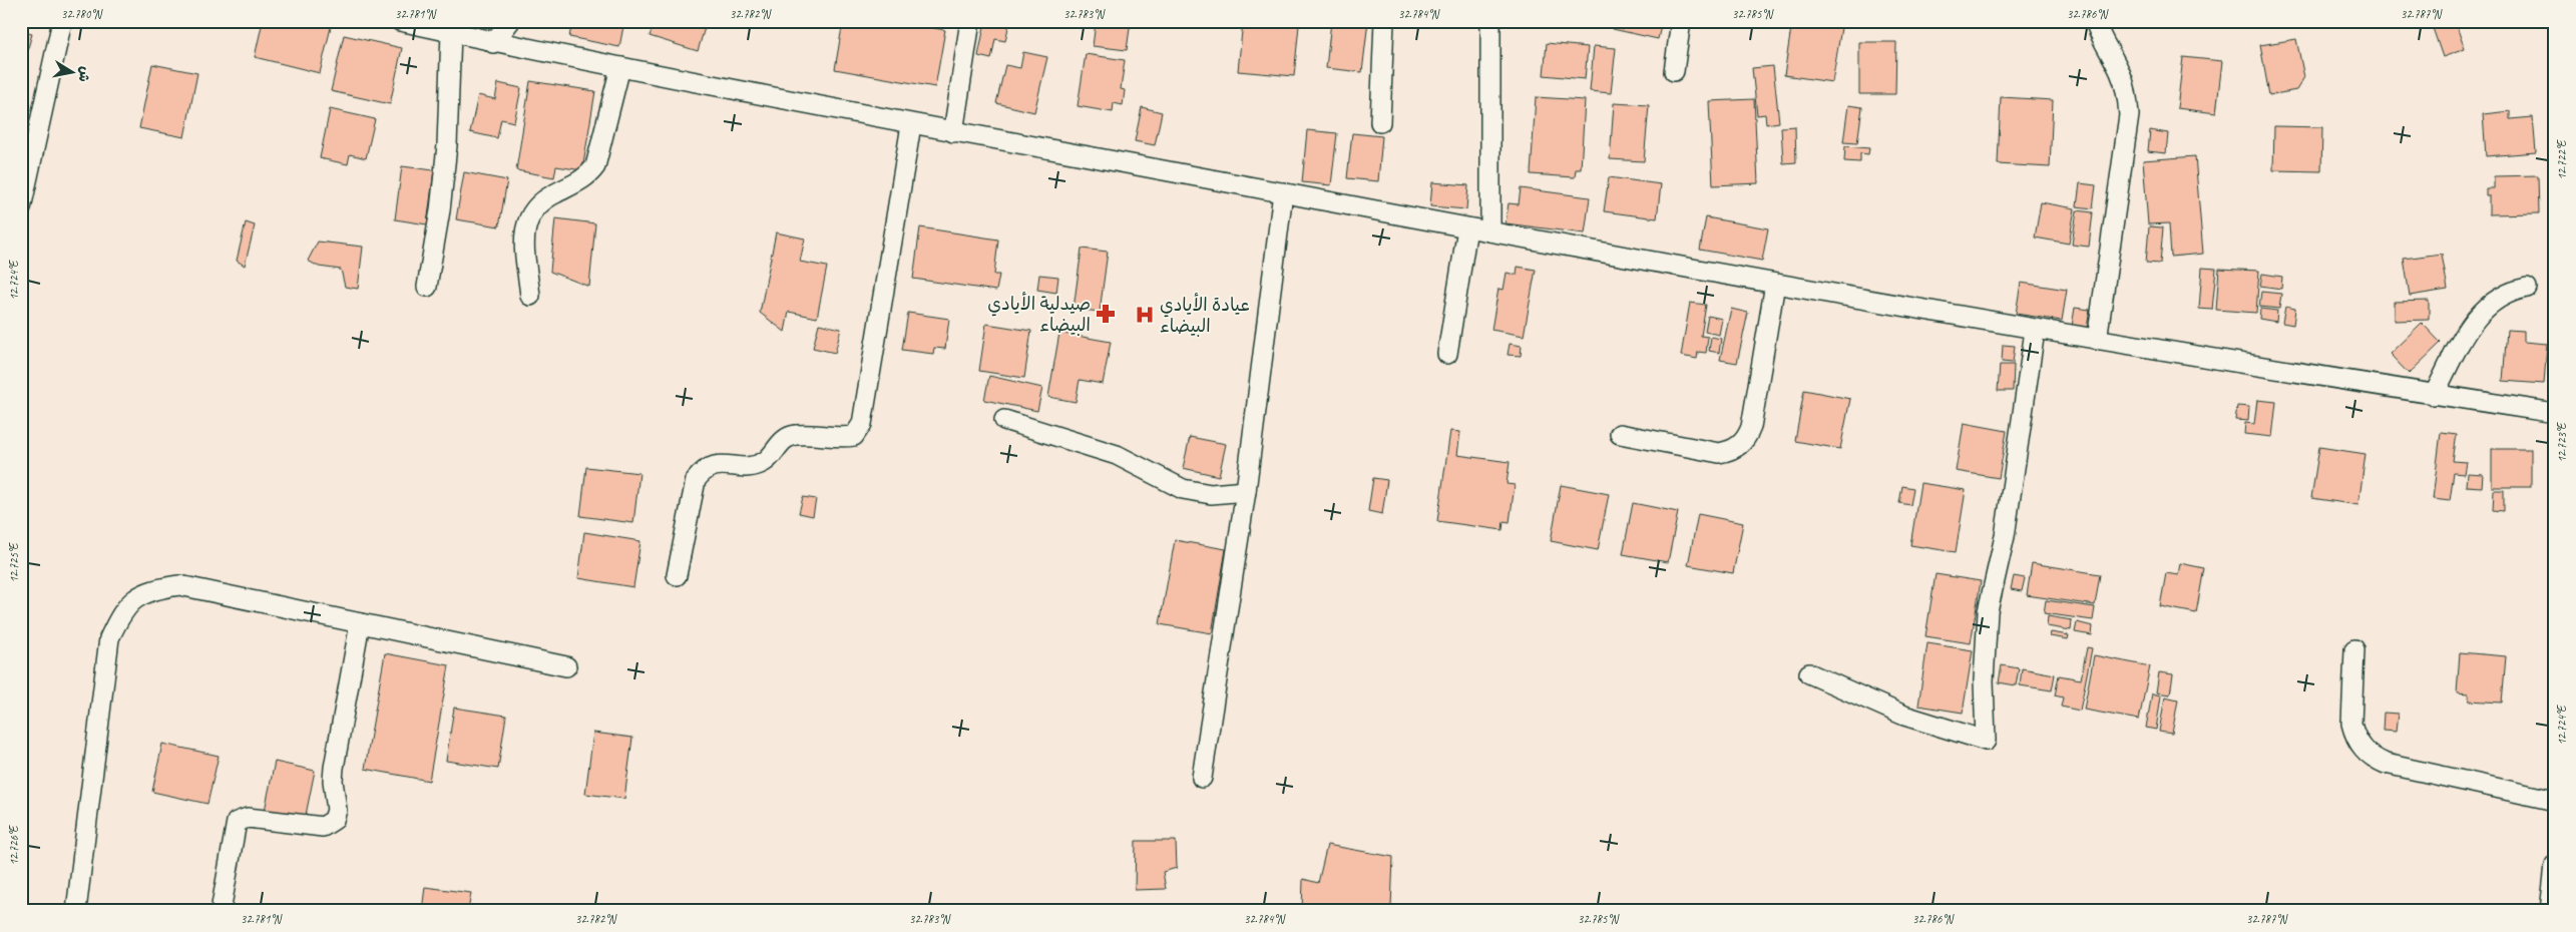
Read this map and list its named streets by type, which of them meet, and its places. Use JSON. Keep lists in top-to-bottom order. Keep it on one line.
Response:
{"places":{"pharmacy":["صيدلية الأيادي البيضاء"],"hospital":["عيادة الأيادي البيضاء"]},"north":"right","coordinates":["32.780°N","32.781°N","32.782°N","32.783°N","32.784°N","32.785°N","32.786°N","32.787°N","12.722°E","12.724°E","12.723°E","12.725°E","12.726°E"]}
